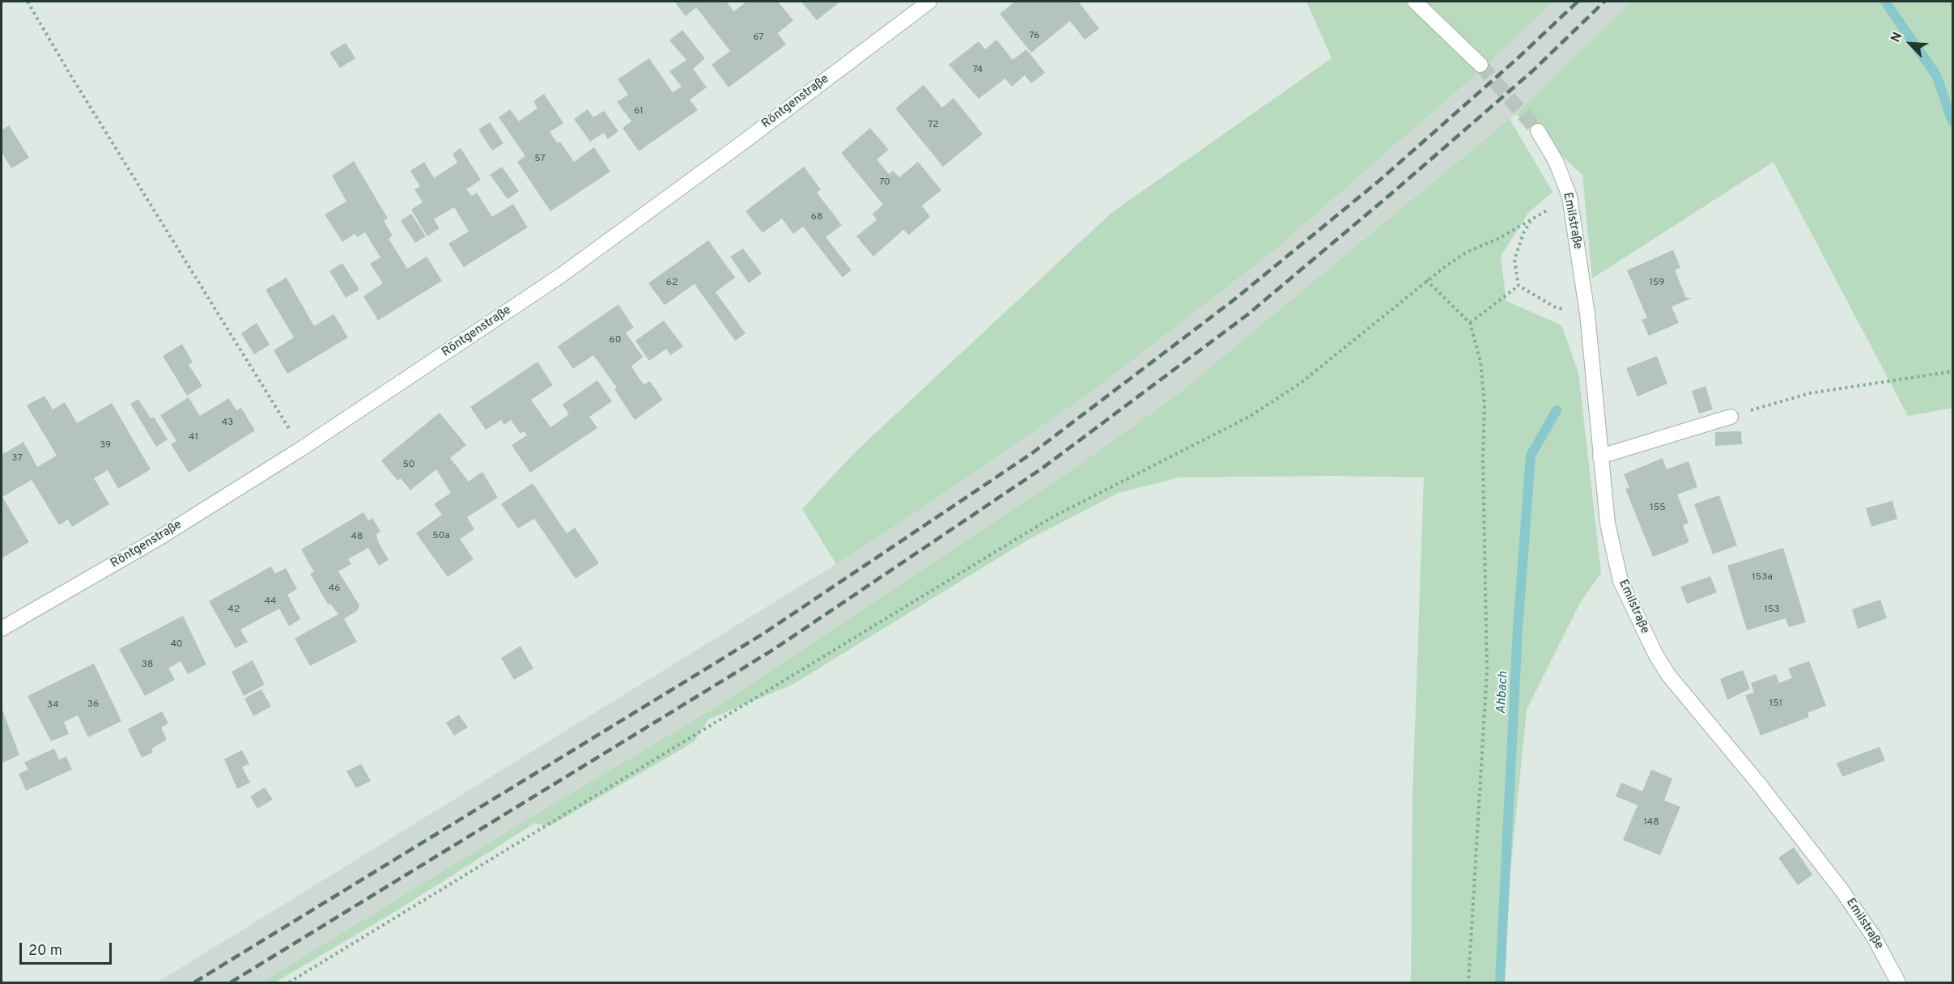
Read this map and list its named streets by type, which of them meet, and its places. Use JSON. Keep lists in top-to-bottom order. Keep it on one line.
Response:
{"streets":{"street":["Röntgenstraße","Emilstraße"]},"water":["Ahbach"],"house_numbers":["76","67","74","61","72","57","70","68","62","159","60","43","41","39","37","50","155","50a","48","153a","46","44","42","153","40","38","151","36","34","148"],"scale_bar":"20 m","north":"top left"}
